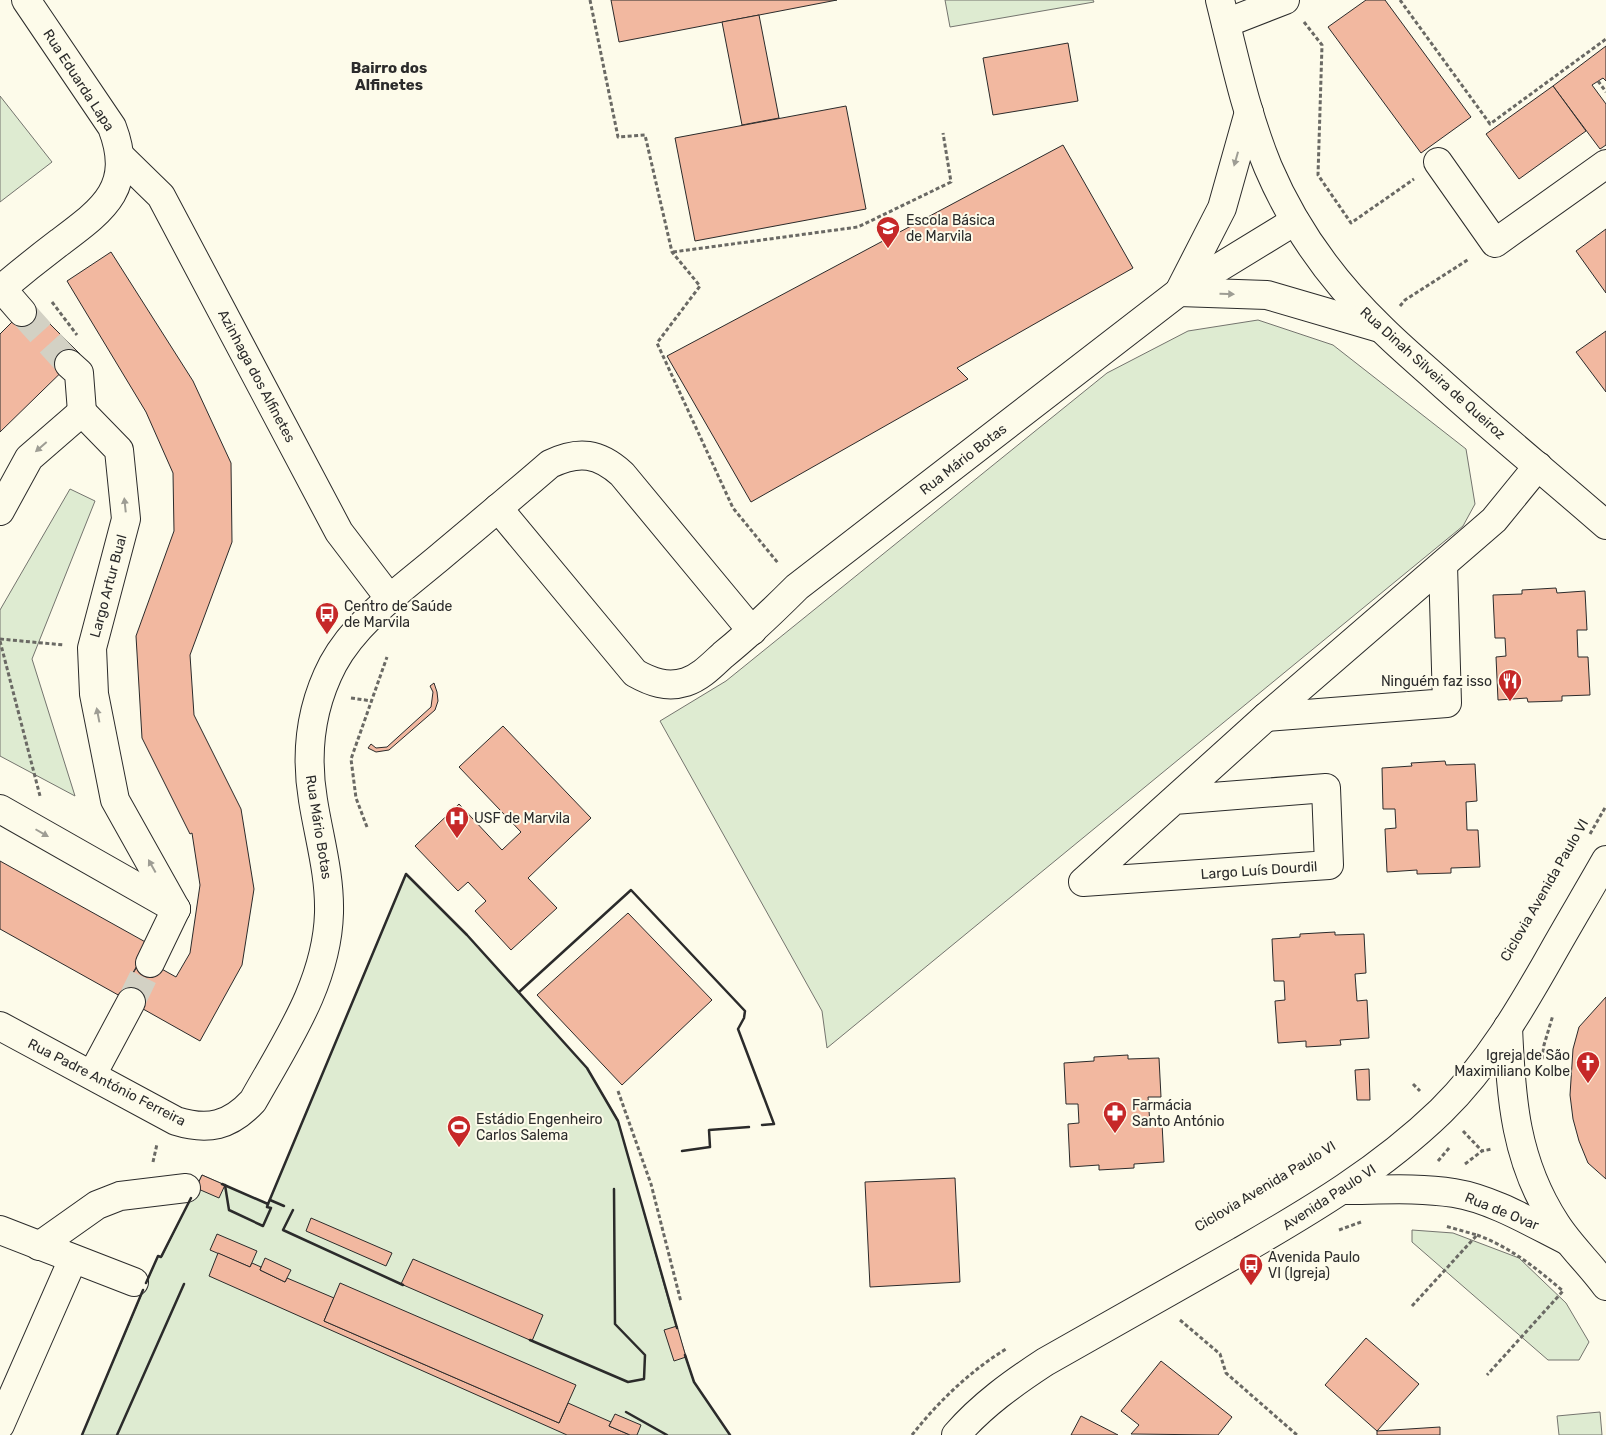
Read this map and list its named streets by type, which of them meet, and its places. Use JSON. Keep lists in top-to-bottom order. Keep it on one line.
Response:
{"streets":{"street":["Rua Eduarda Lapa","Rua Dinah Silveira de Queiroz","Azinhaga dos Alfinetes","Rua Mário Botas","Largo Artur Bual","Largo Luís Dourdil","Rua Padre António Ferreira","Avenida Paulo VI","Rua de Ovar"],"path":["Ciclovia Avenida Paulo VI"]},"crossings":[["Rua Eduarda Lapa","Azinhaga dos Alfinetes"],["Rua Dinah Silveira de Queiroz","Rua Mário Botas"],["Rua Dinah Silveira de Queiroz","Largo Luís Dourdil"],["Azinhaga dos Alfinetes","Rua Mário Botas"],["Rua Mário Botas","Rua Padre António Ferreira"],["Avenida Paulo VI","Rua de Ovar"]],"one_way":["Largo Artur Bual"],"districts":["Bairro dos Alfinetes"],"places":{"school or university":["Escola Básica de Marvila"],"bus stop":["Centro de Saúde de Marvila","Avenida Paulo VI (Igreja)"],"restaurant":["Ninguém faz isso"],"hospital":["USF de Marvila"],"church":["Igreja de São Maximiliano Kolbe"],"pharmacy":["Farmácia Santo António"],"sports":["Estádio Engenheiro Carlos Salema"]}}
